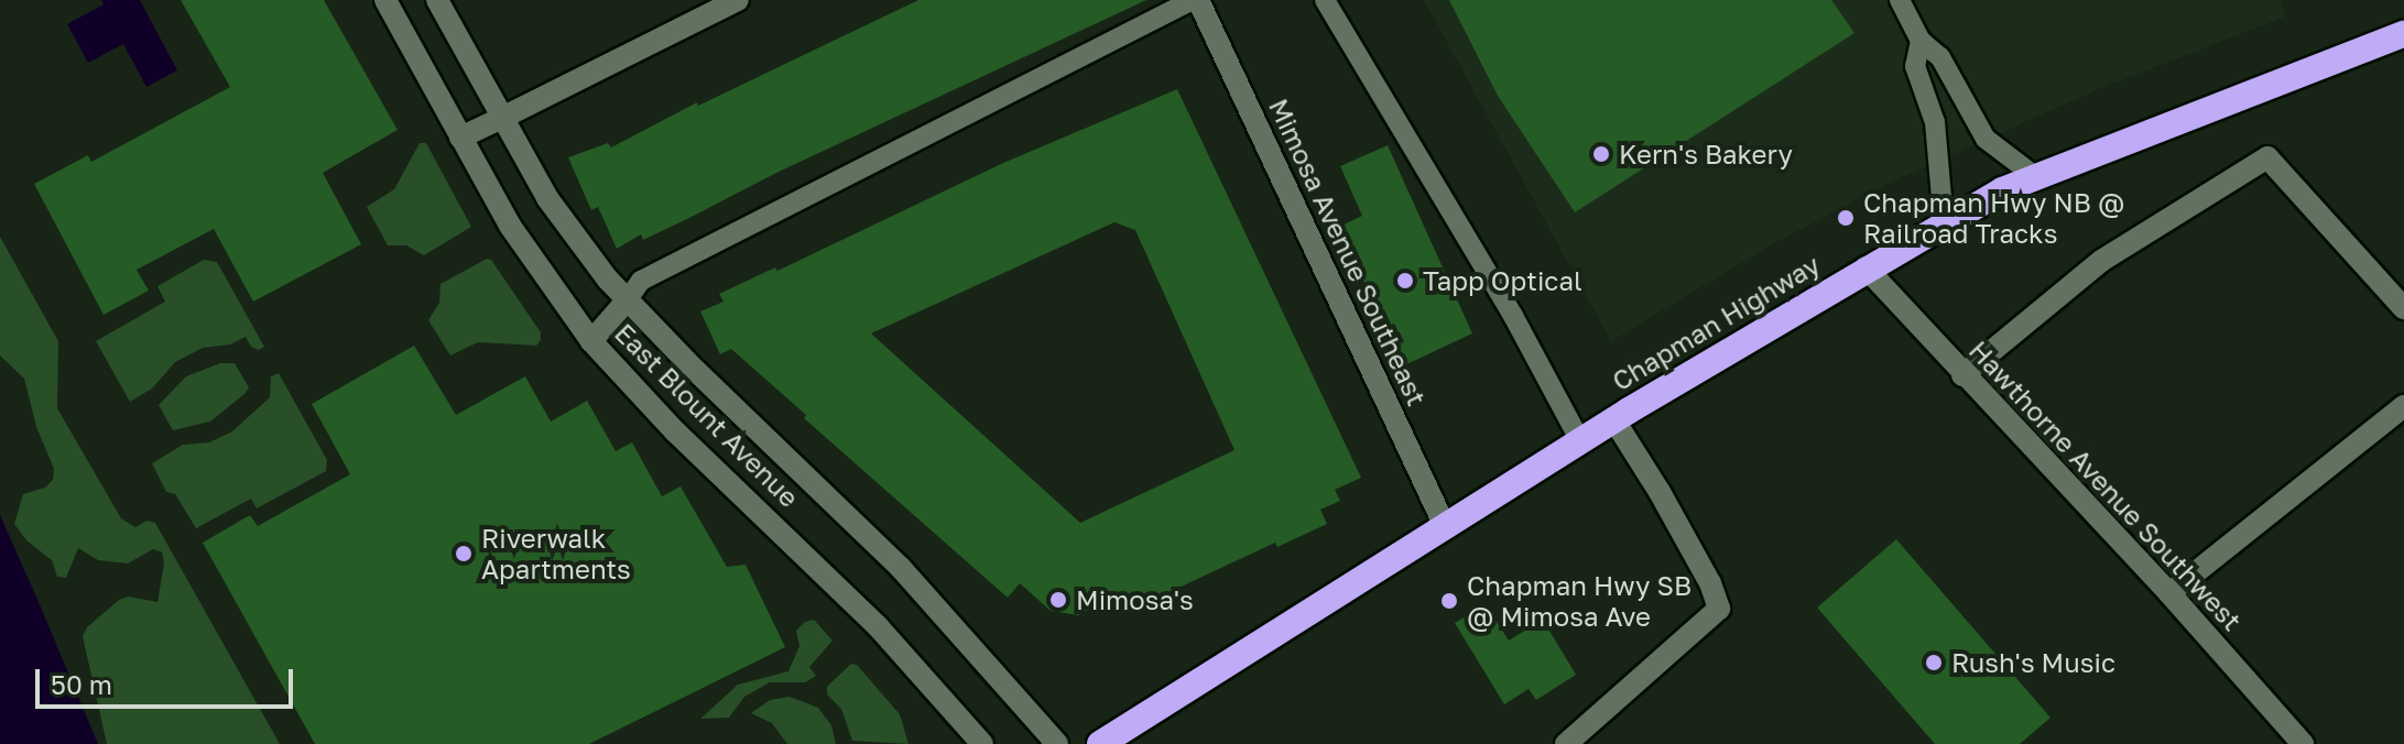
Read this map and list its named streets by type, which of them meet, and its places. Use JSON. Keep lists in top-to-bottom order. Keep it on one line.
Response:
{"streets":{"highway":["Chapman Highway"],"street":["Mimosa Avenue Southeast","East Blount Avenue","Hawthorne Avenue Southwest"]},"crossings":[["Mimosa Avenue Southeast","Chapman Highway"],["Chapman Highway","Hawthorne Avenue Southwest"]],"places":["Kern's Bakery","Chapman Hwy NB @ Railroad Tracks","Tapp Optical","Riverwalk Apartments","Mimosa's","Chapman Hwy SB @ Mimosa Ave","Rush's Music"],"scale_bar":"50 m"}
